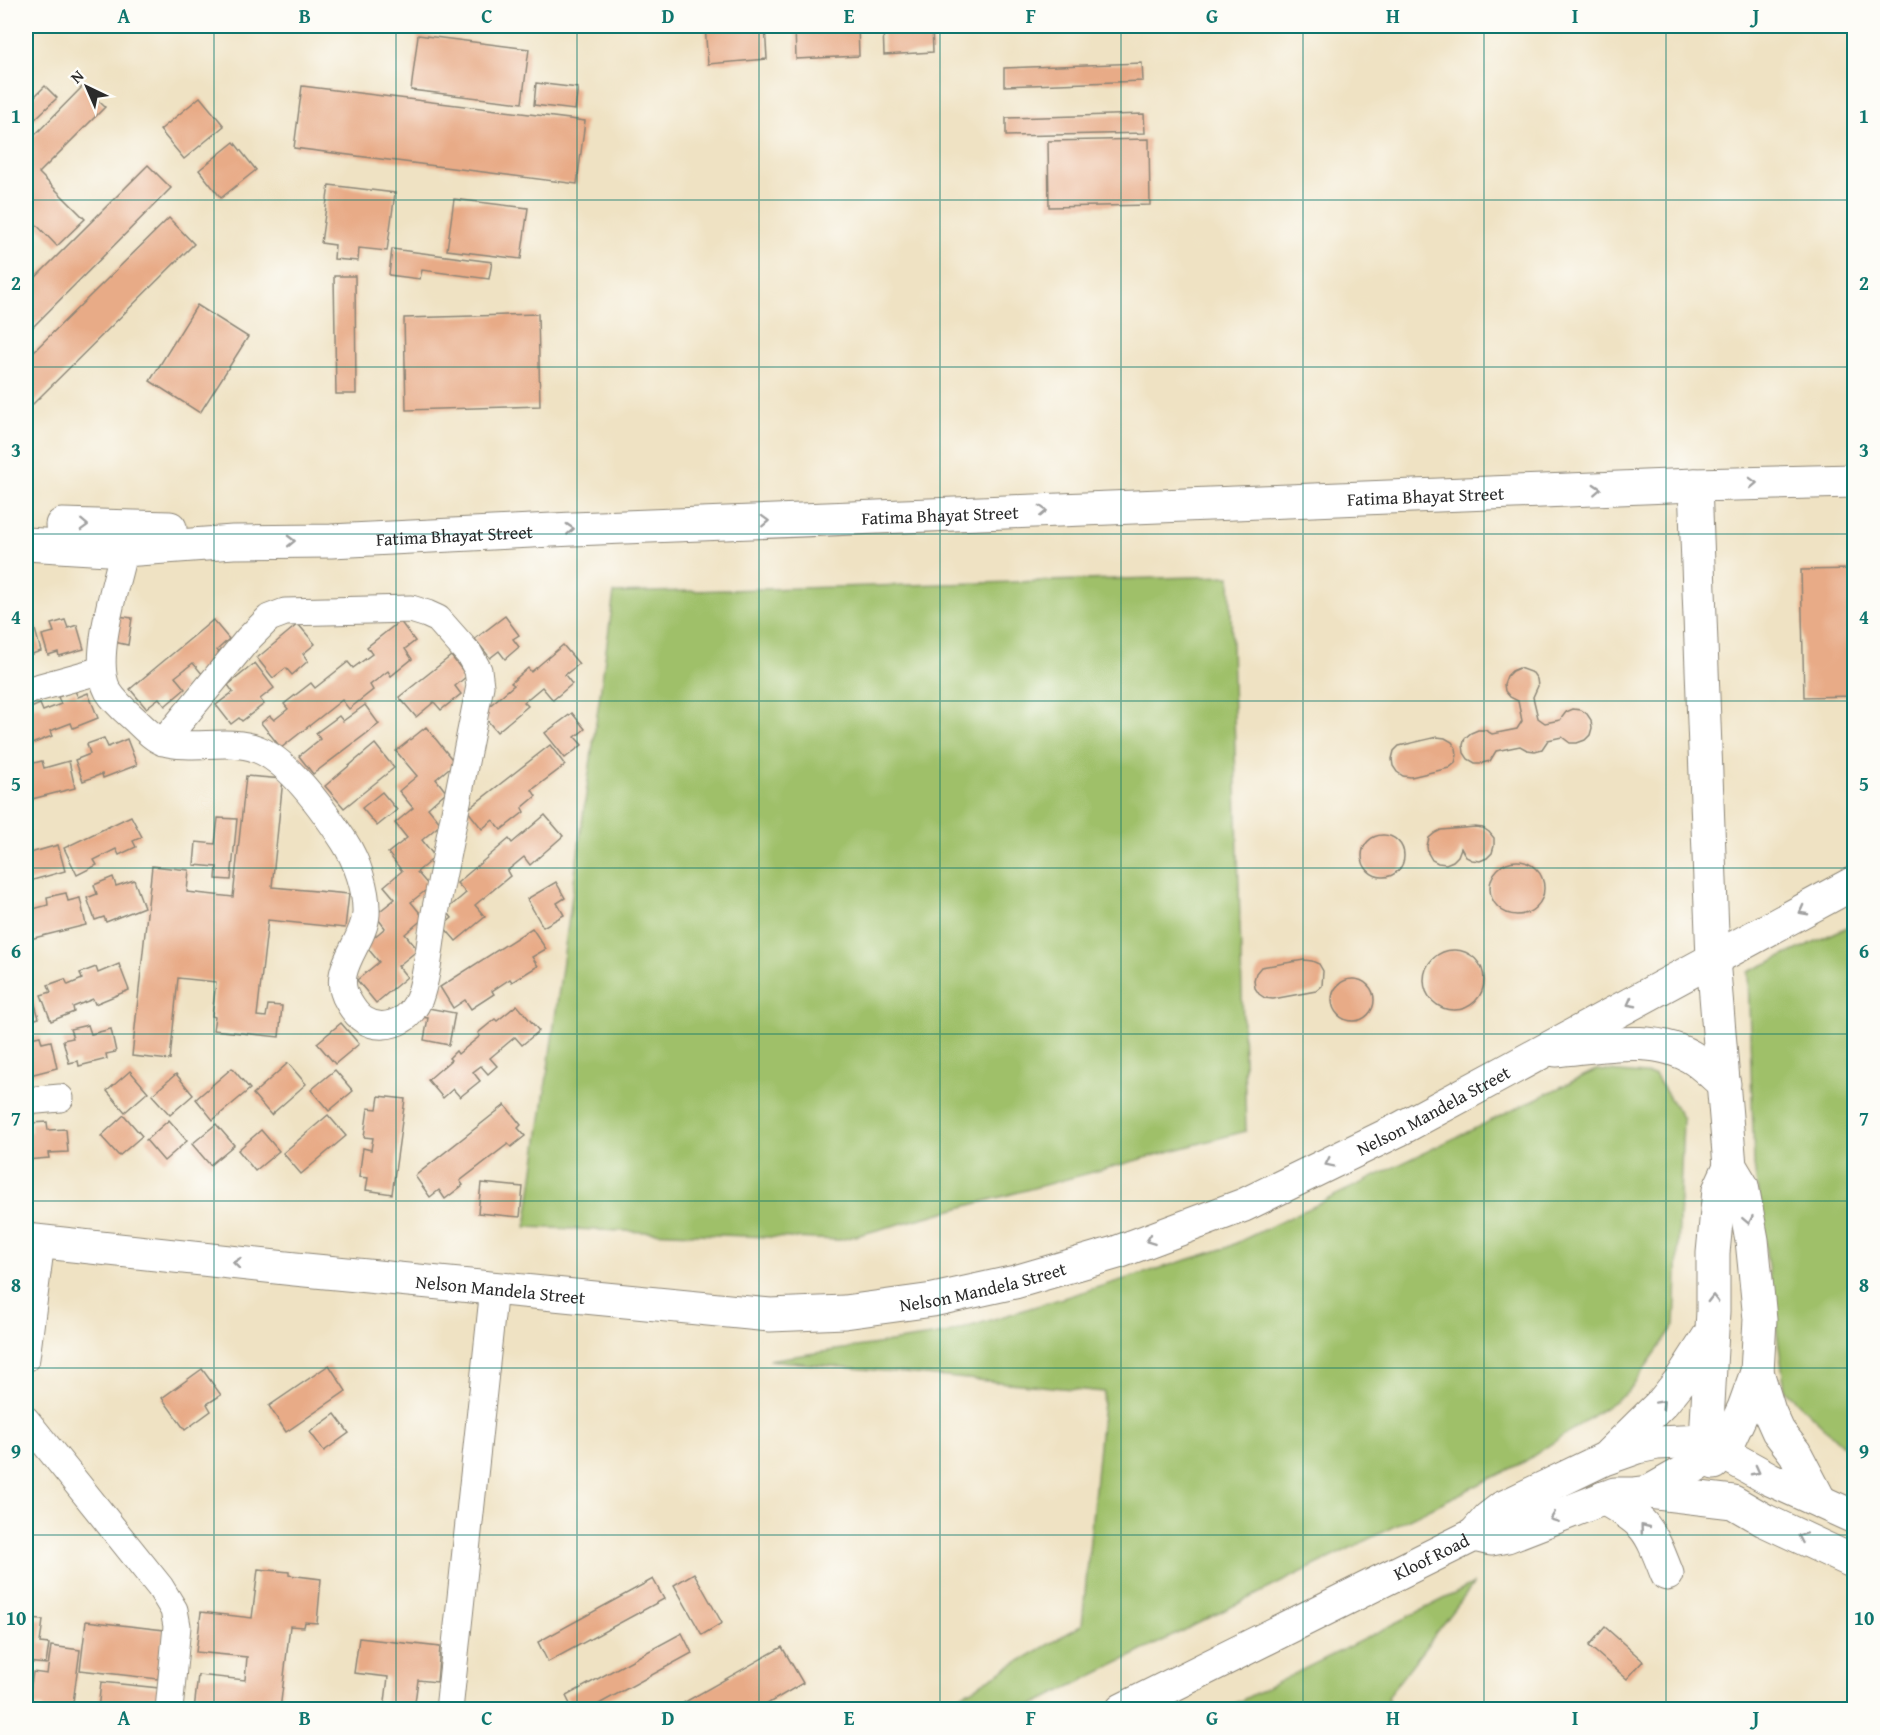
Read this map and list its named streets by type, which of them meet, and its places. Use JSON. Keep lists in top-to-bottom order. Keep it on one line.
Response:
{"streets":{"main road":["Fatima Bhayat Street","Nelson Mandela Street","Kloof Road"]},"one_way":["Fatima Bhayat Street","Nelson Mandela Street"],"north":"top left","grid":{"columns":["A","B","C","D","E","F","G","H","I","J"],"rows":["1","2","3","4","5","6","7","8","9","10"]}}
